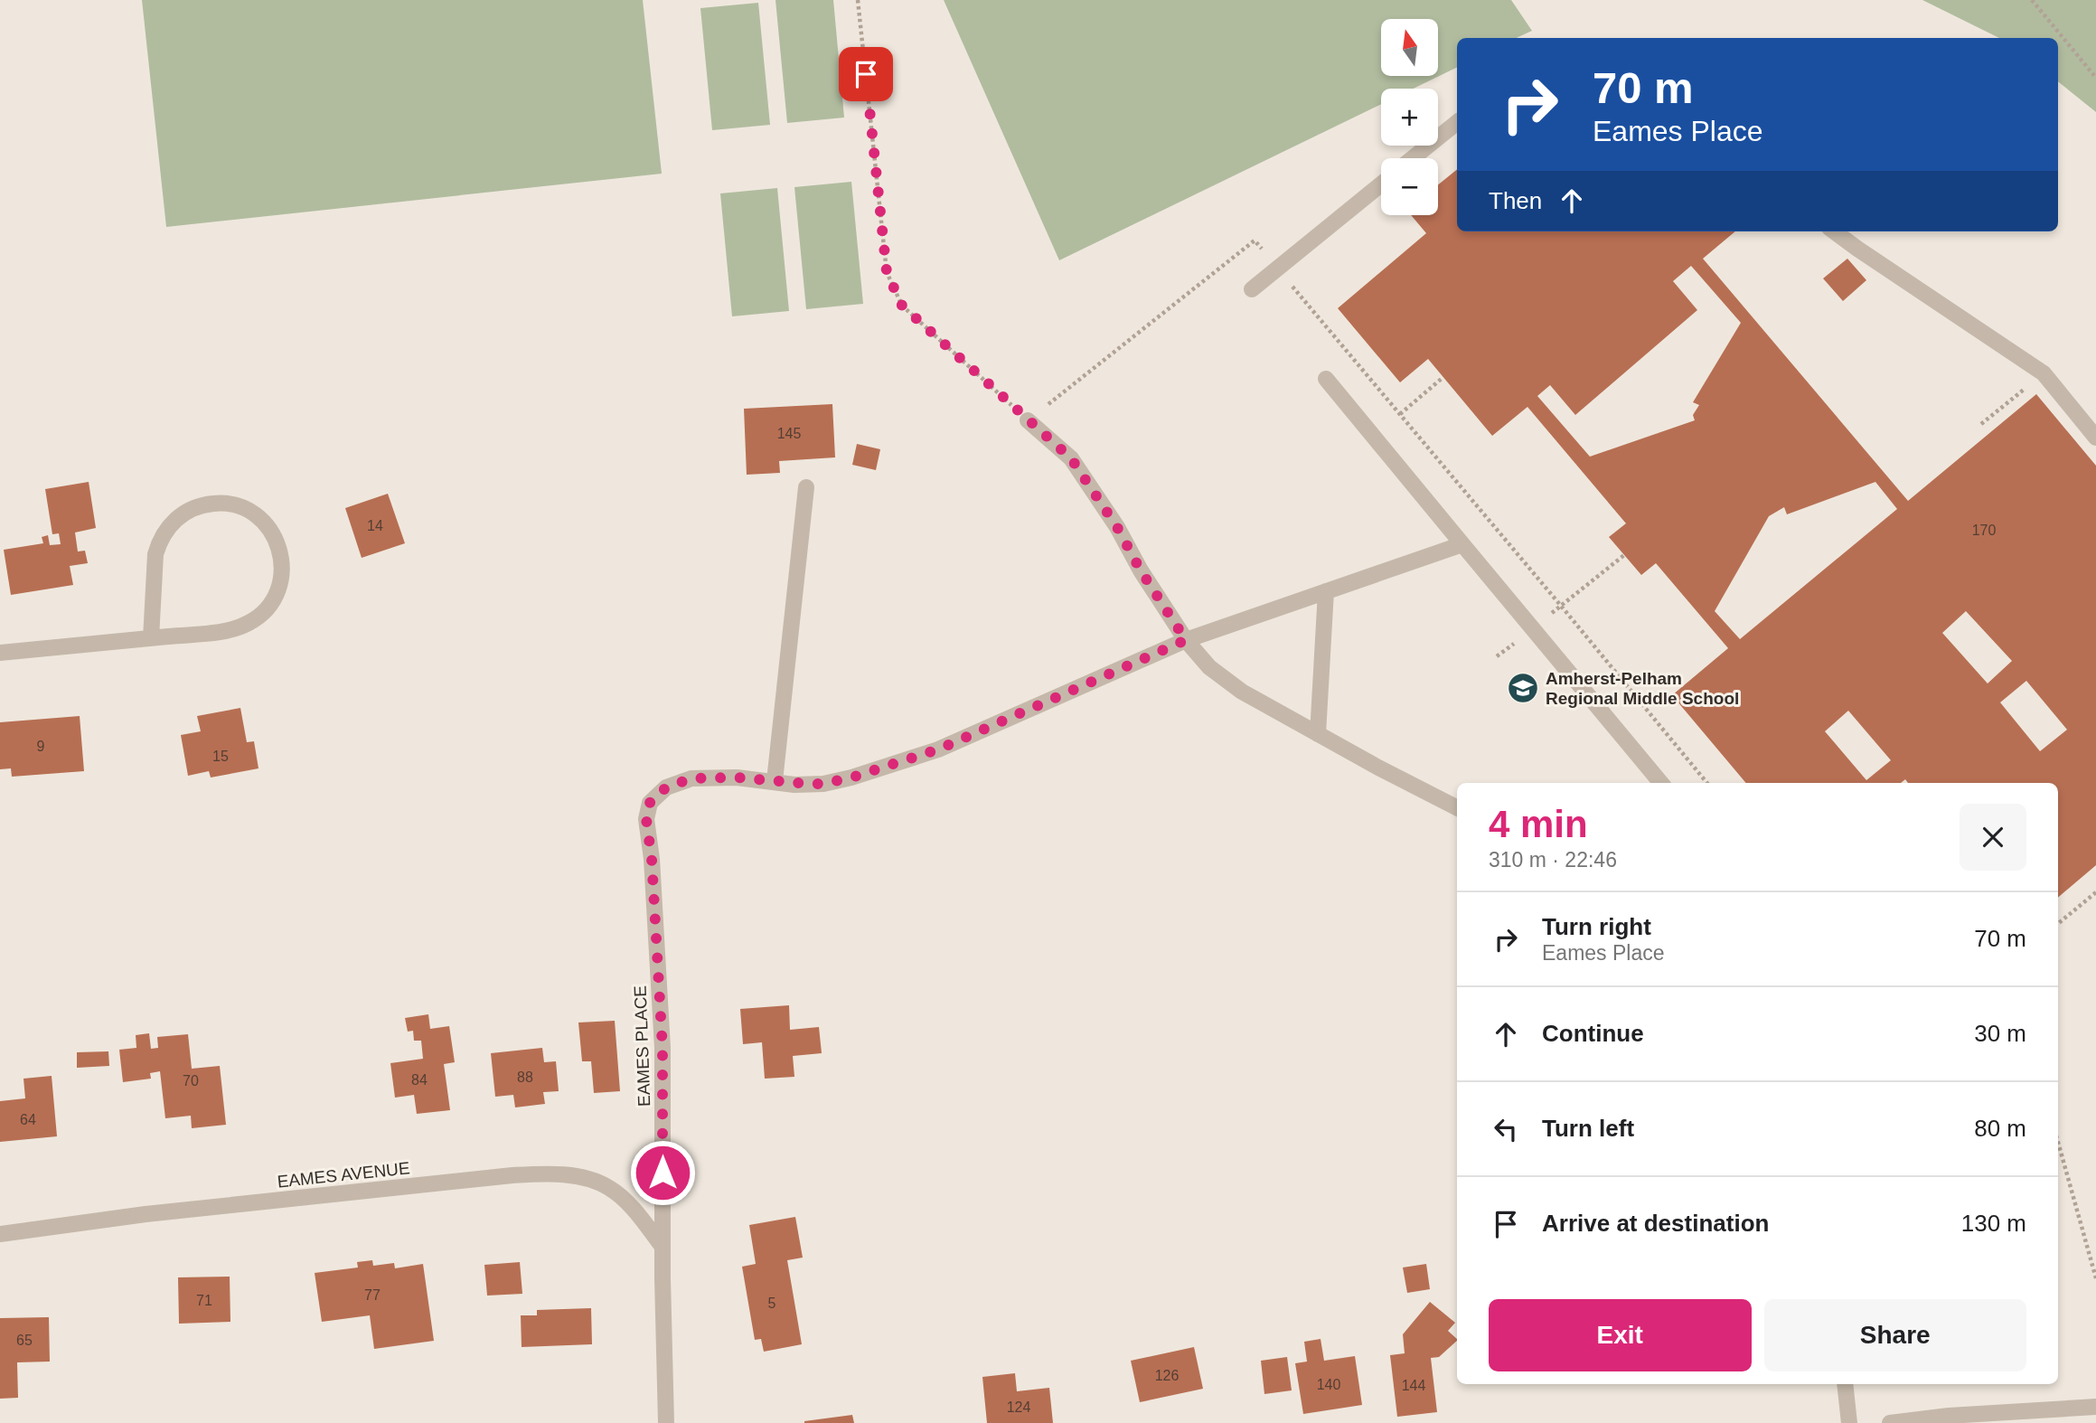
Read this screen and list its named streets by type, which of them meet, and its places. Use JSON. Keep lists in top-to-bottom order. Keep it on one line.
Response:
{"streets":{"street":["EAMES PLACE","EAMES AVENUE"]},"crossings":[["EAMES PLACE","EAMES AVENUE"]],"places":{"school or university":["Amherst-Pelham Regional Middle School"]},"house_numbers":["145","14","170","9","15","88","84","70","64","77","71","5","65","126","140","144","124"],"north":"top","page":{"map_buttons":["+","−"],"turn":["70 m","Eames Place"],"then":"Then","heading":["4 min","310 m · 22:46"],"list":[{"name":"Turn right","note":"Eames Place","value":"70 m"},{"name":"Continue","value":"30 m"},{"name":"Turn left","value":"80 m"},{"name":"Arrive at destination","value":"130 m"}],"buttons":["Exit","Share"]}}
